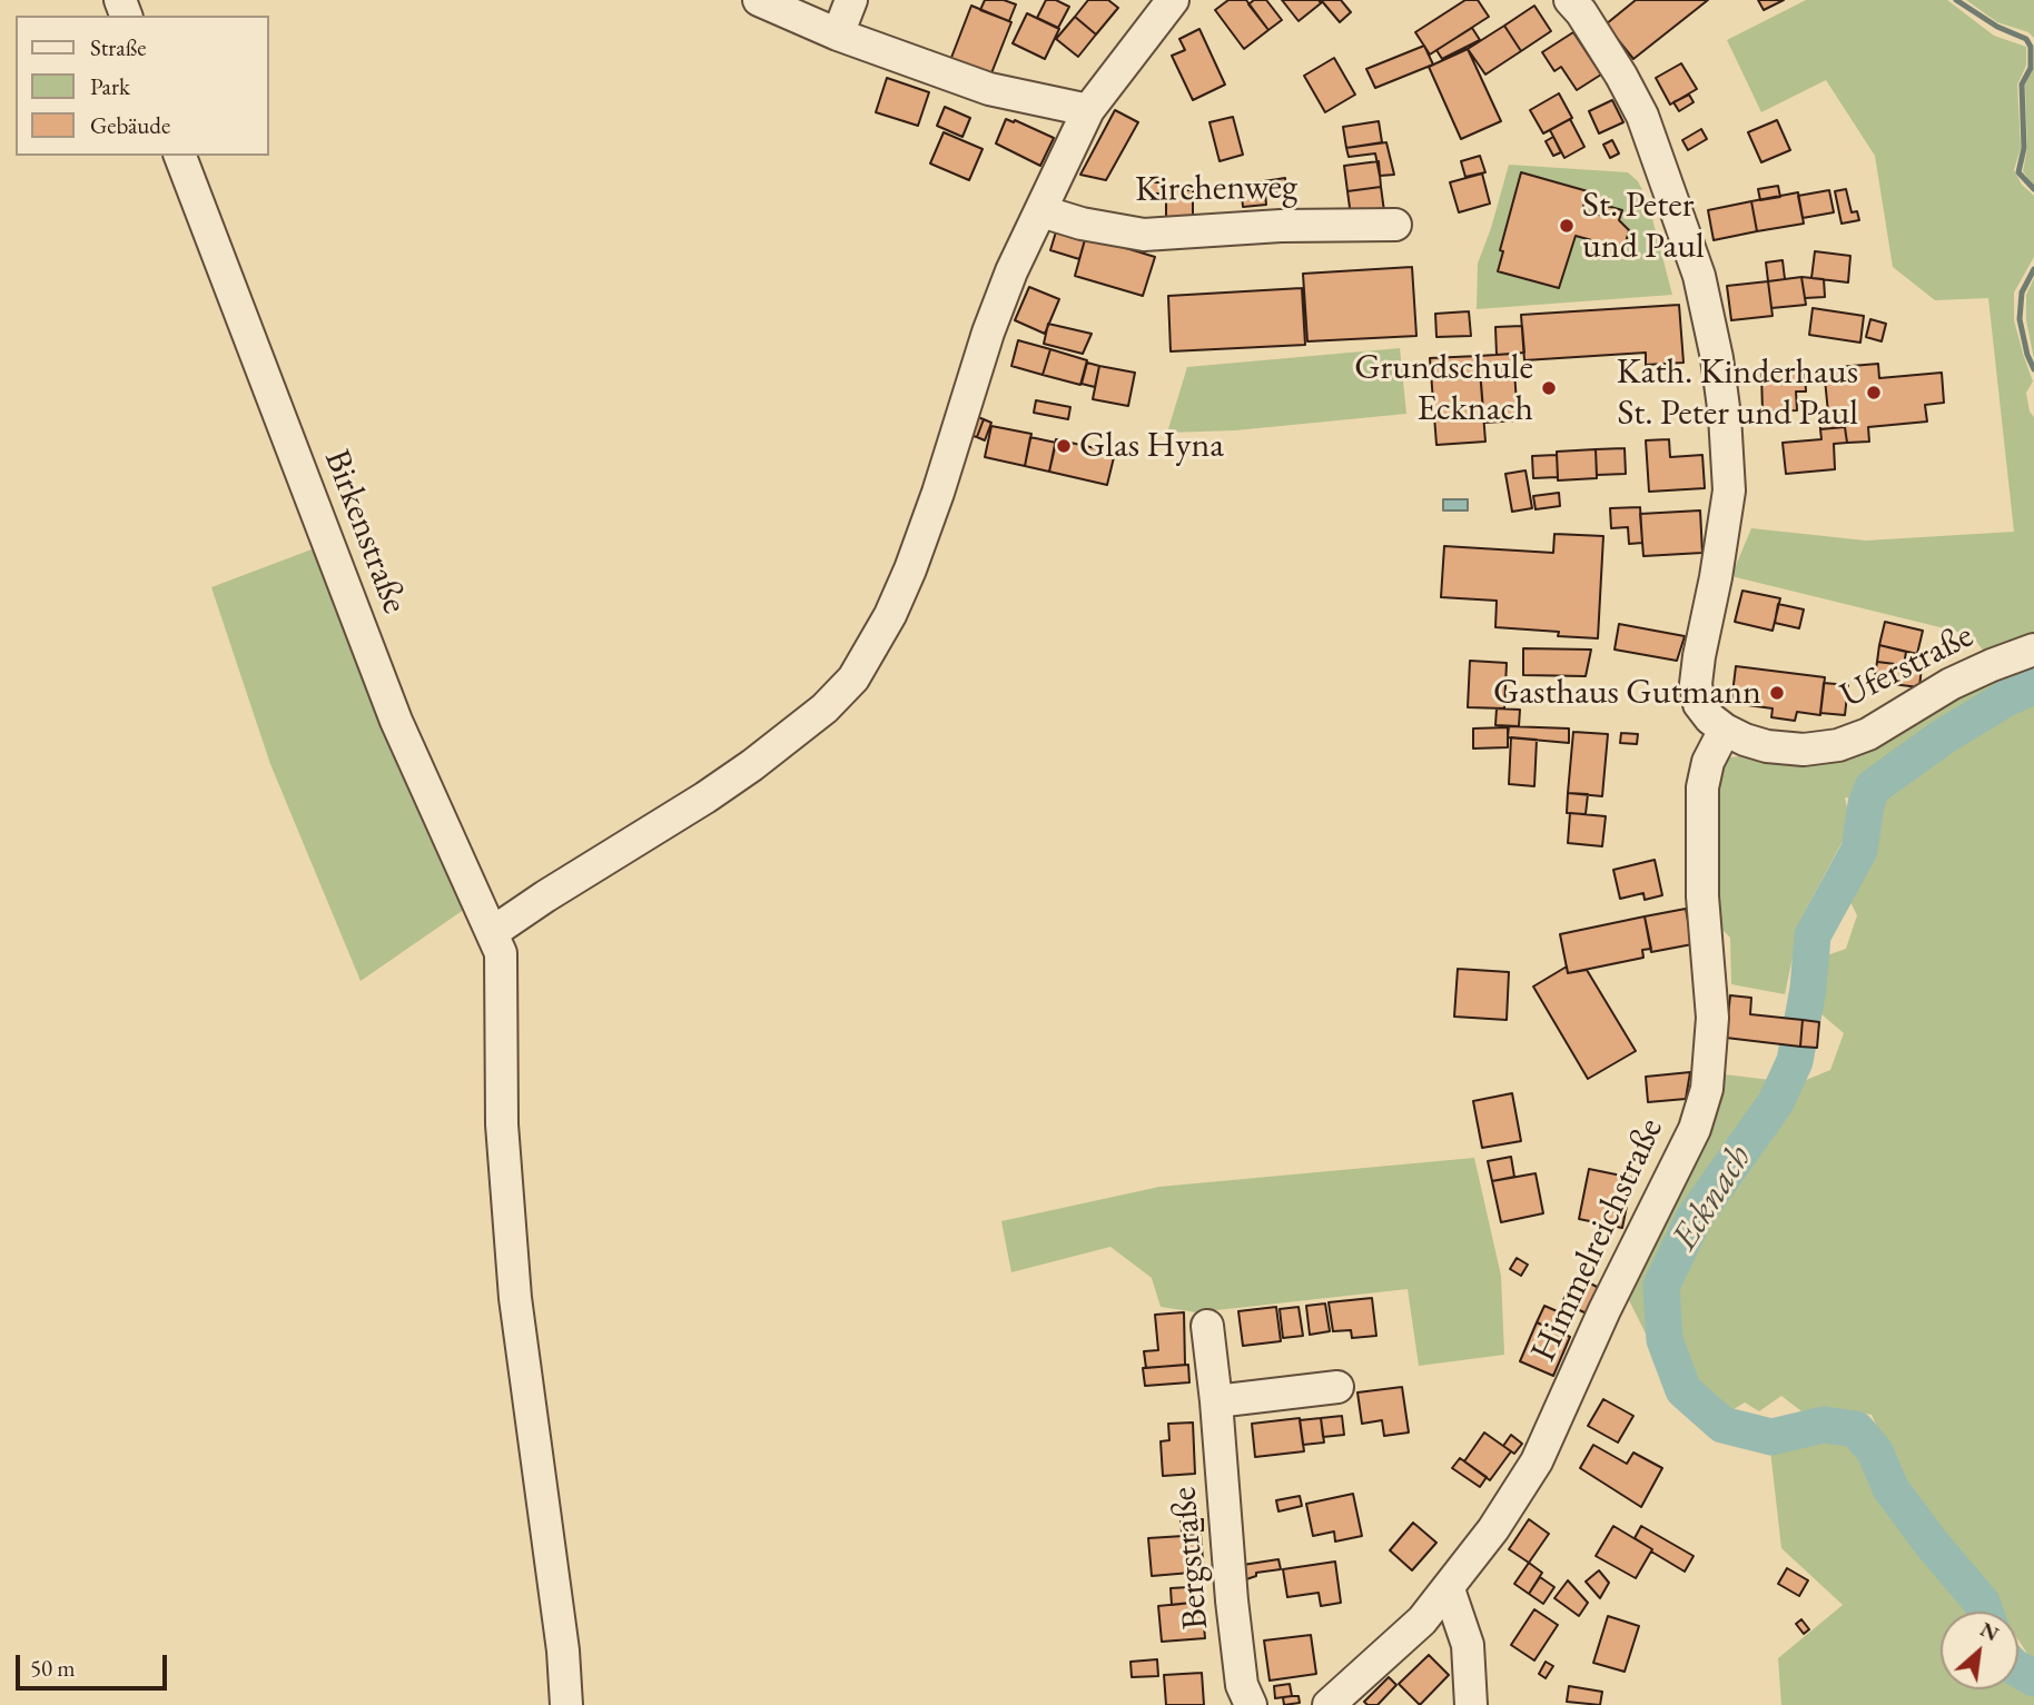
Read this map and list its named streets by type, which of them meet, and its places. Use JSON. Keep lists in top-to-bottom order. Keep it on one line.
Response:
{"streets":{"street":["Kirchenweg","Birkenstraße","Uferstraße","Himmelreichstraße","Bergstraße"]},"crossings":[["Uferstraße","Himmelreichstraße"]],"water":["Ecknach"],"places":["St. Peter und Paul","Grundschule Ecknach","Kath. Kinderhaus St. Peter und Paul","Glas Hyna","Gasthaus Gutmann"],"legend":["Straße","Park","Gebäude"],"scale_bar":"50 m","north":"top right"}
